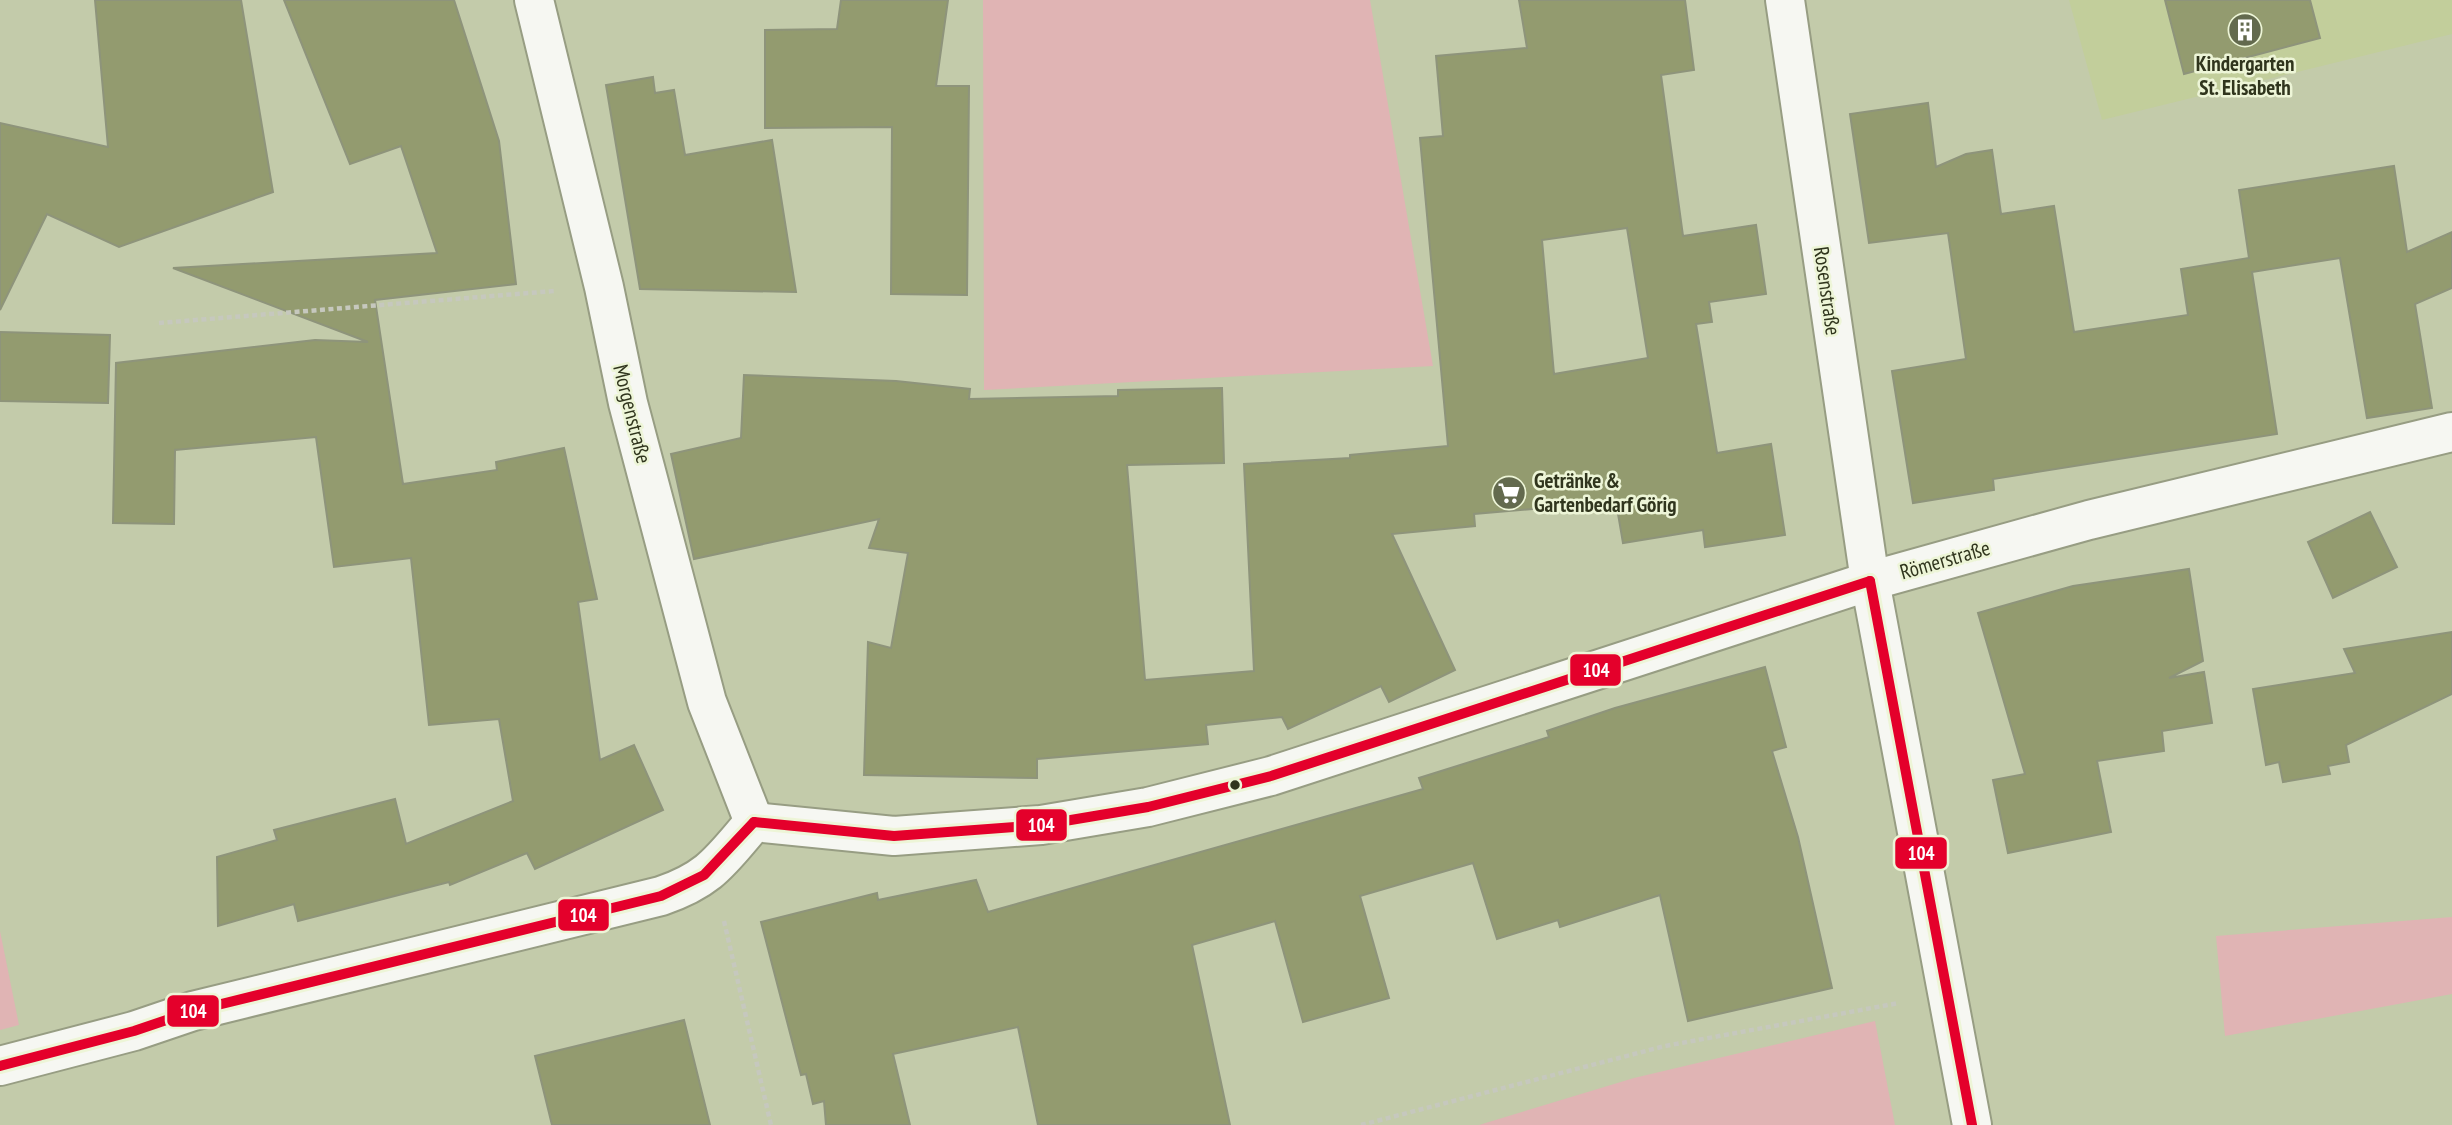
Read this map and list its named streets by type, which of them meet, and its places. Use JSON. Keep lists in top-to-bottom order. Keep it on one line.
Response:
{"streets":{"street":["Rosenstraße","Morgenstraße","Römerstraße"]},"crossings":[["Rosenstraße","Römerstraße"],["Morgenstraße","Römerstraße"]],"places":{"building":["Kindergarten St. Elisabeth"],"supermarket":["Getränke & Gartenbedarf Görig"]},"lines":["transit line 104"]}
